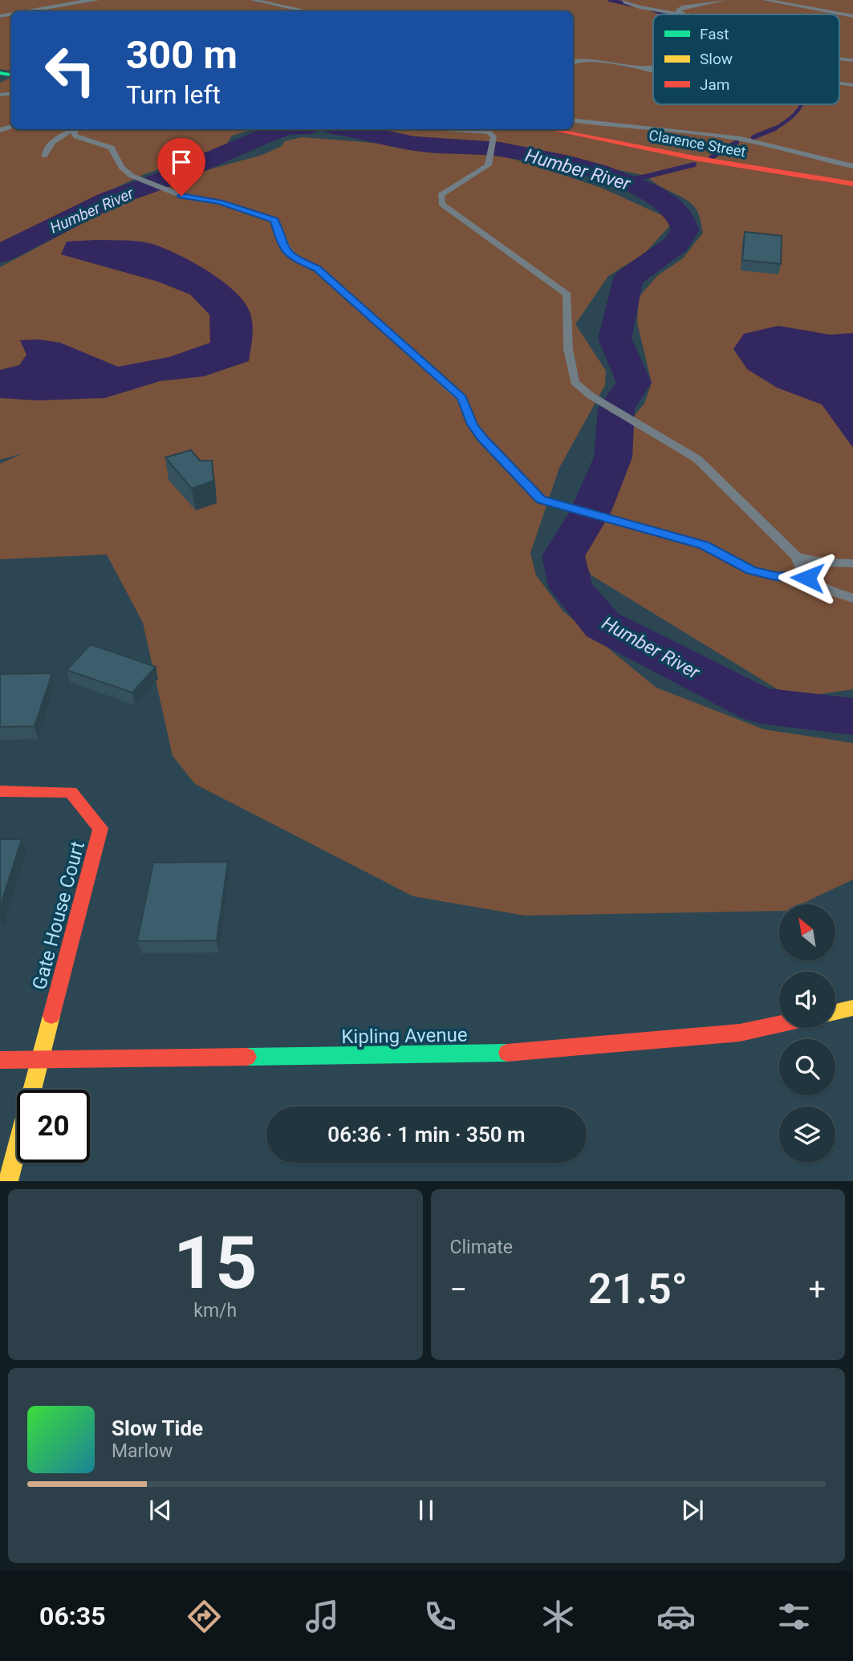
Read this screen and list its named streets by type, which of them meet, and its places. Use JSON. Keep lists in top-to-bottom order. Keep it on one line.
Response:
{"streets":{"street":["Clarence Street","Gate House Court","Kipling Avenue"]},"crossings":[["Gate House Court","Kipling Avenue"]],"water":["Humber River"],"legend":["Fast","Slow","Jam"],"north":"top left","page":{"turn":["300 m","Turn left"],"limit":"20","trip":"06:36 · 1 min · 350 m","tile":[["15","km/h"],"Climate"],"heat":["−","21.5°","+"],"song":["Slow Tide","Marlow"],"tabs":"06:35"}}
